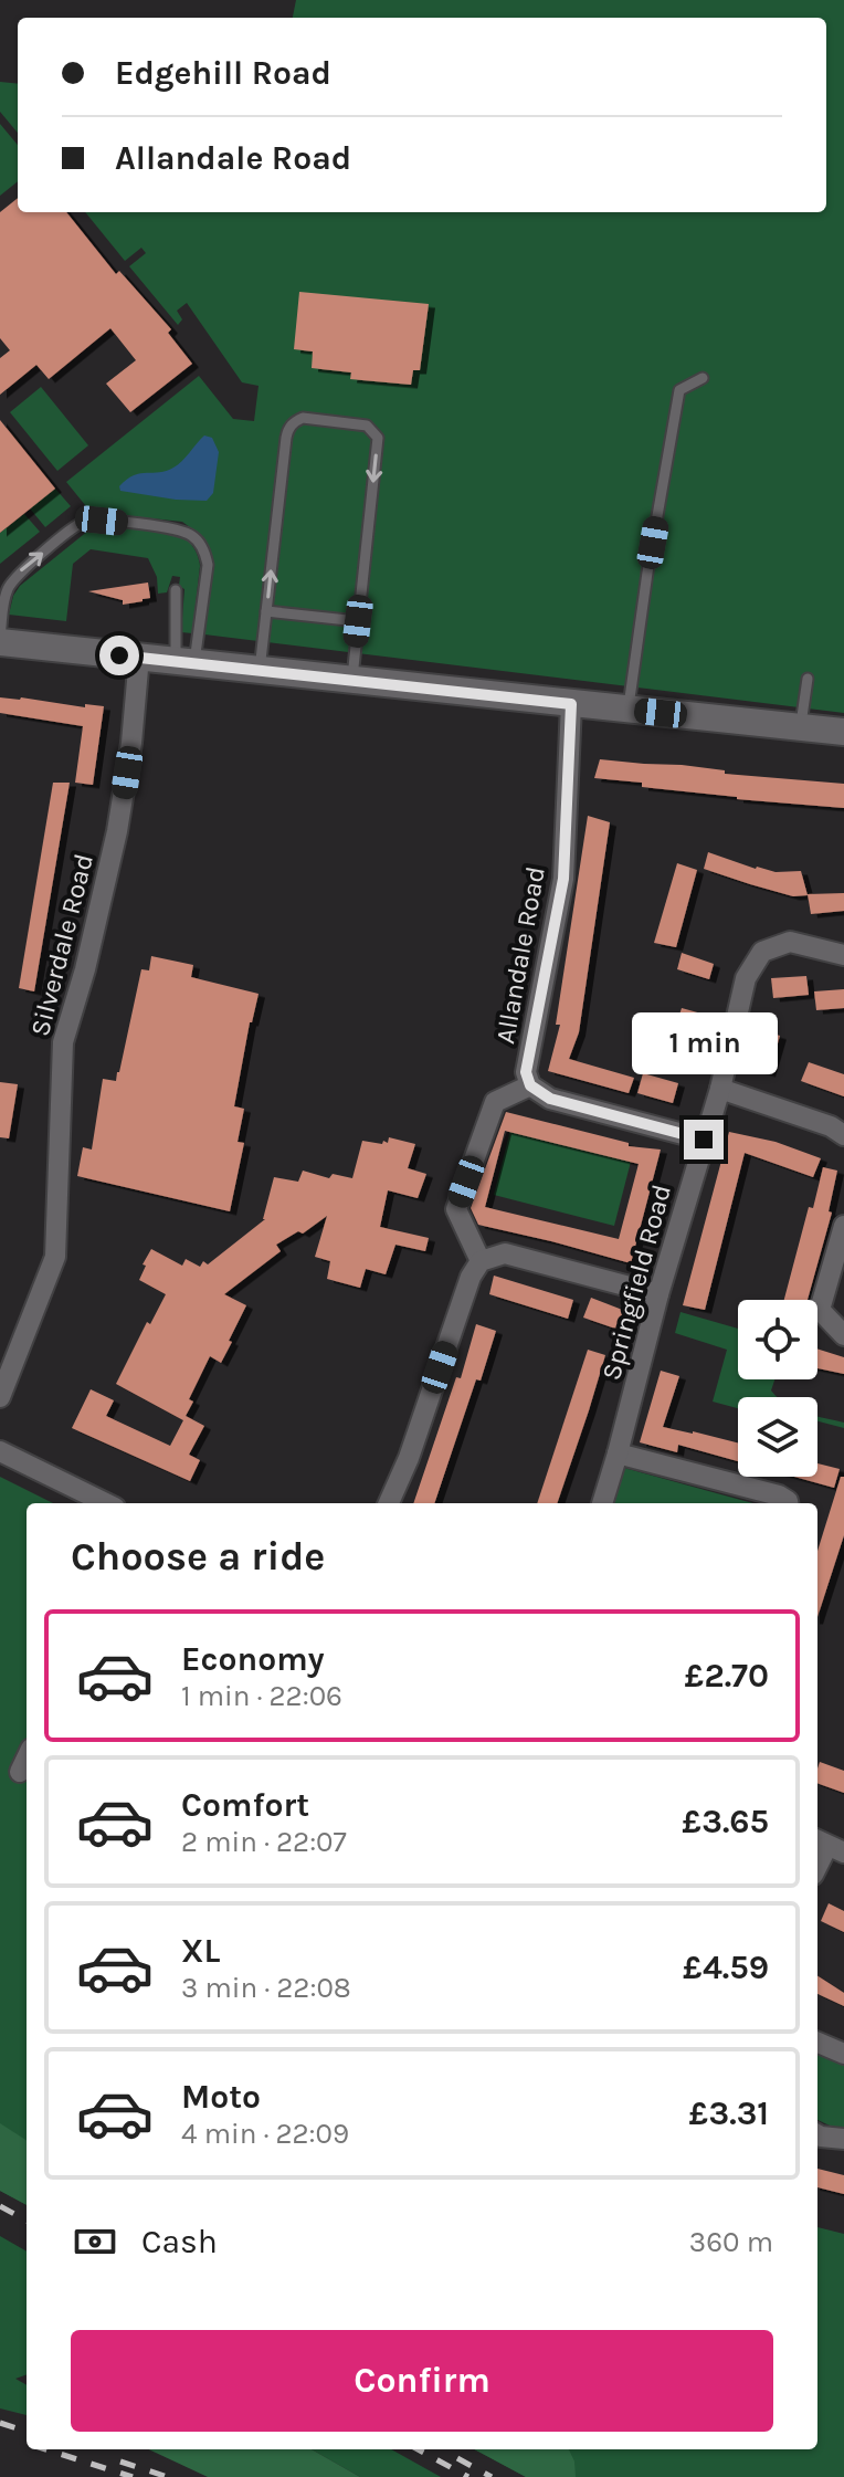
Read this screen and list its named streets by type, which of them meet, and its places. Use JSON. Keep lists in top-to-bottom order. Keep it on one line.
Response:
{"streets":{"street":["Silverdale Road","Allandale Road","Springfield Road"]},"page":{"banner":["Edgehill Road","Allandale Road"],"bubble":"1 min","heading":"Choose a ride","list":[{"name":"Economy","note":"1 min · 22:06","value":"£2.70"},{"name":"Comfort","note":"2 min · 22:07","value":"£3.65"},{"name":"XL","note":"3 min · 22:08","value":"£4.59"},{"name":"Moto","note":"4 min · 22:09","value":"£3.31"}],"pay":["Cash","360 m"],"buttons":"Confirm"}}
